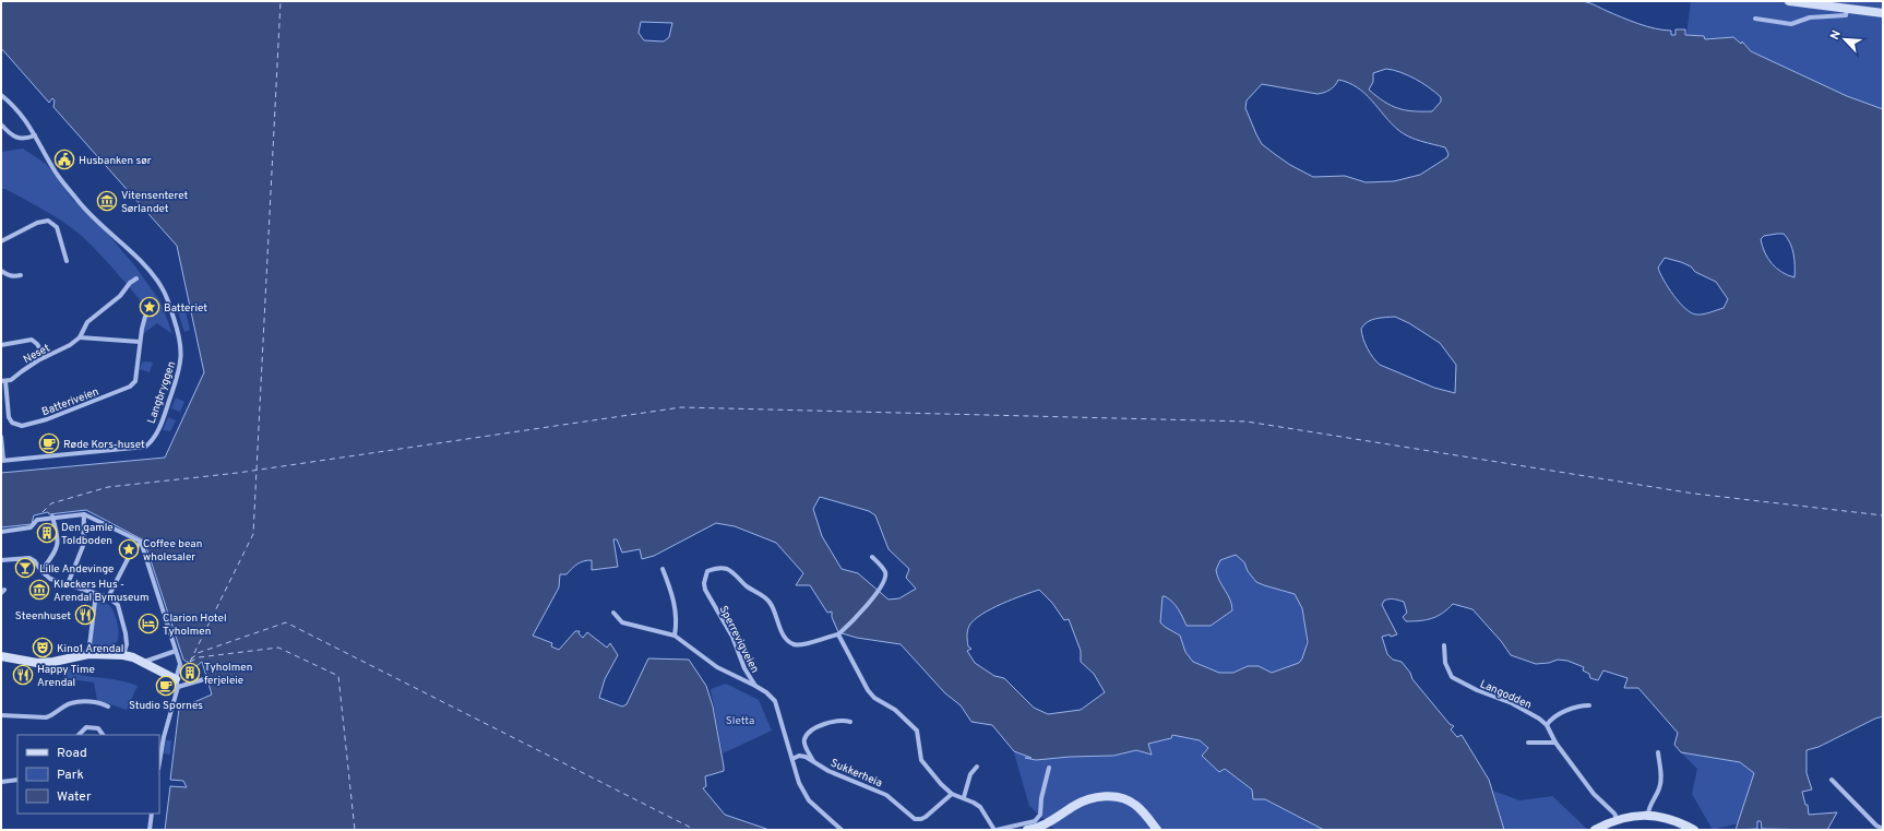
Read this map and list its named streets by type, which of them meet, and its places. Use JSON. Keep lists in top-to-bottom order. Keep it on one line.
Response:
{"streets":{"street":["Neset","Langbryggen","Batteriveien","Sperrevigveien","Langodden","Sukkerheia"]},"crossings":[["Neset","Batteriveien"],["Sperrevigveien","Sukkerheia"]],"parks":["Sletta"],"places":{"public building":["Husbanken sør"],"museum":["Vitensenteret Sørlandet","Kløckers Hus - Arendal Bymuseum"],"place":["Batteriet","Coffee bean wholesaler"],"cafe":["Røde Kors-huset","Studio Spornes"],"building":["Den gamle Toldboden","Tyholmen ferjeleie"],"bar":["Lille Andevinge"],"restaurant":["Steenhuset","Happy Time Arendal"],"hotel":["Clarion Hotel Tyholmen"],"theatre":["Kino1 Arendal"]},"legend":["Road","Park","Water"],"north":"top left"}
